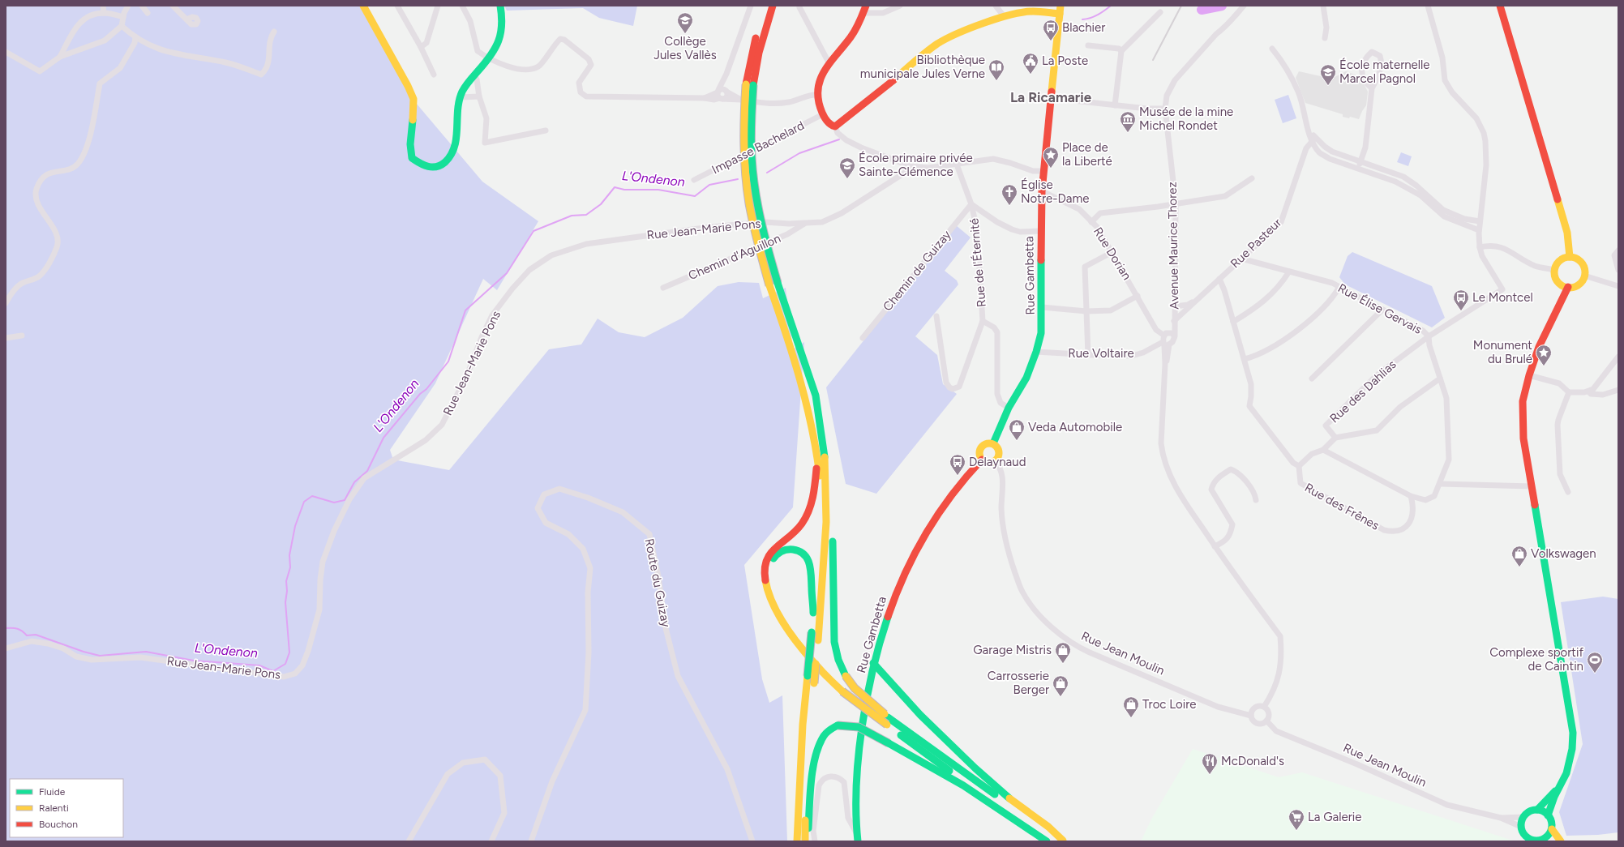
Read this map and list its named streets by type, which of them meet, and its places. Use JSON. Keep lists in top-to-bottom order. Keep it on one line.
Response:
{"streets":{"main road":["Rue Gambetta"],"street":["Impasse Bachelard","Rue Jean-Marie Pons","Rue Pasteur","Avenue Maurice Thorez","Rue Dorian","Chemin d'Aguillon","Rue de l'Éternité","Chemin de Guizay","Rue Élise Gervais","Rue Voltaire","Rue des Dahlias","Rue des Frênes","Route du Guizay","Rue Jean Moulin"]},"crossings":[["Rue Jean-Marie Pons","Chemin d'Aguillon"],["Rue Pasteur","Avenue Maurice Thorez"],["Rue Pasteur","Rue Élise Gervais"],["Avenue Maurice Thorez","Rue Dorian"],["Avenue Maurice Thorez","Rue Voltaire"],["Avenue Maurice Thorez","Rue Jean Moulin"],["Rue Dorian","Rue Gambetta"],["Rue de l'Éternité","Chemin de Guizay"],["Rue de l'Éternité","Rue Gambetta"],["Rue Gambetta","Rue Voltaire"],["Rue Gambetta","Rue Jean Moulin"],["Rue Élise Gervais","Rue des Dahlias"],["Rue Élise Gervais","Rue des Frênes"]],"districts":["La Ricamarie"],"water":["L'Ondenon"],"places":{"school or university":["Collège Jules Vallès","École maternelle Marcel Pagnol","École primaire privée Sainte-Clémence"],"bus stop":["Blachier","Le Montcel","Delaynaud"],"public building":["La Poste"],"library":["Bibliothèque municipale Jules Verne"],"museum":["Musée de la mine Michel Rondet"],"place":["Place de la Liberté","Monument du Brulé"],"church":["Église Notre-Dame"],"shop":["Veda Automobile","Volkswagen","Garage Mistris","Carrosserie Berger","Troc Loire"],"sports":["Complexe sportif de Caintin"],"restaurant":["McDonald's"],"supermarket":["La Galerie"]},"legend":["Fluide","Ralenti","Bouchon"]}
